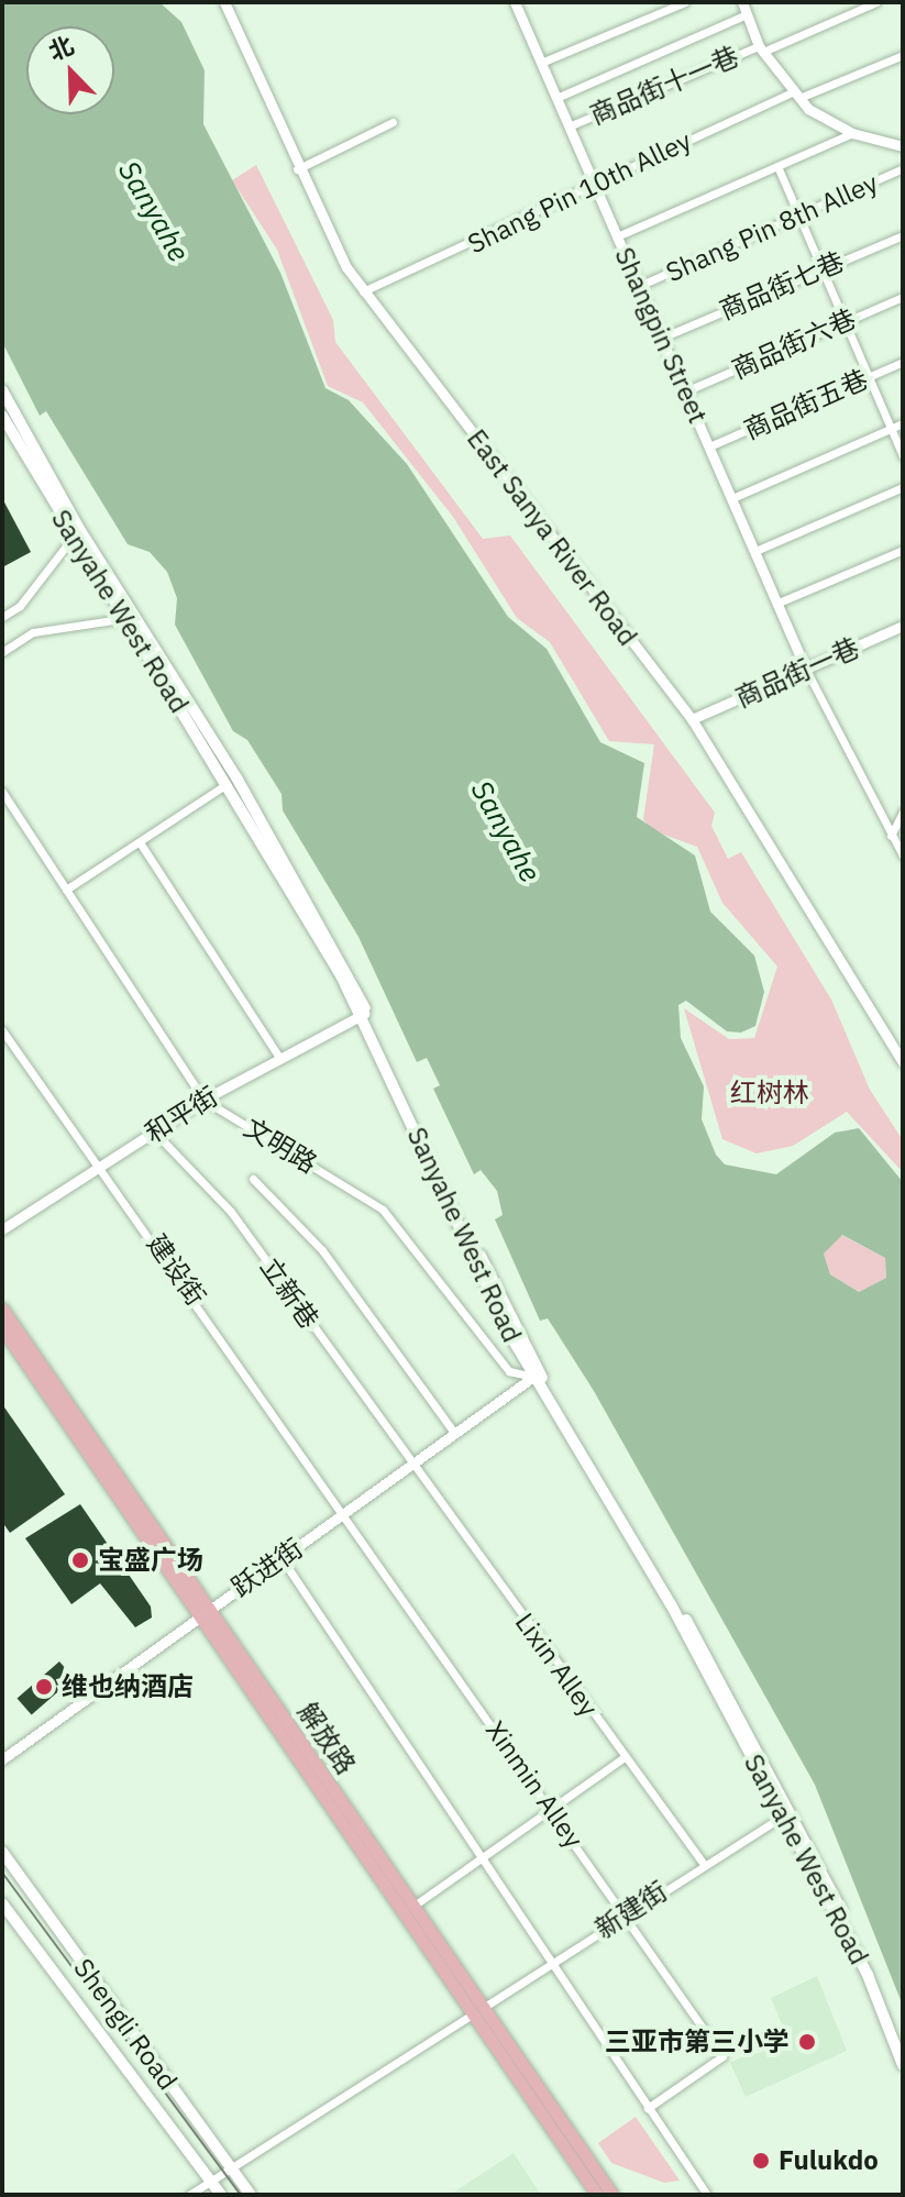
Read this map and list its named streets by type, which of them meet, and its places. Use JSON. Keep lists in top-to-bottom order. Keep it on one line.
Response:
{"streets":{"main road":["Sanyahe West Road","解放路","Shengli Road"],"street":["商品街十一巷","Shang Pin 10th Alley","Shang Pin 8th Alley","商品街七巷","Shangpin Street","商品街六巷","商品街五巷","East Sanya River Road","商品街一巷","和平街","文明路","建设街","立新巷","跃进街","Lixin Alley","Xinmin Alley","新建街"]},"crossings":[["商品街十一巷","Shangpin Street"],["Shang Pin 10th Alley","Shangpin Street"],["Shang Pin 10th Alley","East Sanya River Road"],["Shang Pin 8th Alley","Shangpin Street"],["商品街七巷","Shangpin Street"],["Shangpin Street","商品街六巷"],["Shangpin Street","商品街五巷"],["Shangpin Street","商品街一巷"],["East Sanya River Road","商品街一巷"],["Sanyahe West Road","和平街"],["Sanyahe West Road","文明路"],["Sanyahe West Road","跃进街"],["Sanyahe West Road","新建街"],["和平街","文明路"],["和平街","建设街"],["和平街","立新巷"],["文明路","跃进街"],["建设街","跃进街"],["建设街","Xinmin Alley"],["立新巷","跃进街"],["立新巷","Lixin Alley"],["跃进街","Lixin Alley"],["跃进街","解放路"],["跃进街","Xinmin Alley"],["Lixin Alley","新建街"],["解放路","新建街"],["Xinmin Alley","新建街"],["新建街","Shengli Road"]],"water":["Sanyahe"],"parks":["红树林"],"places":["宝盛广场","维也纳酒店","三亚市第三小学","Fulukdo"],"north":"top left"}
